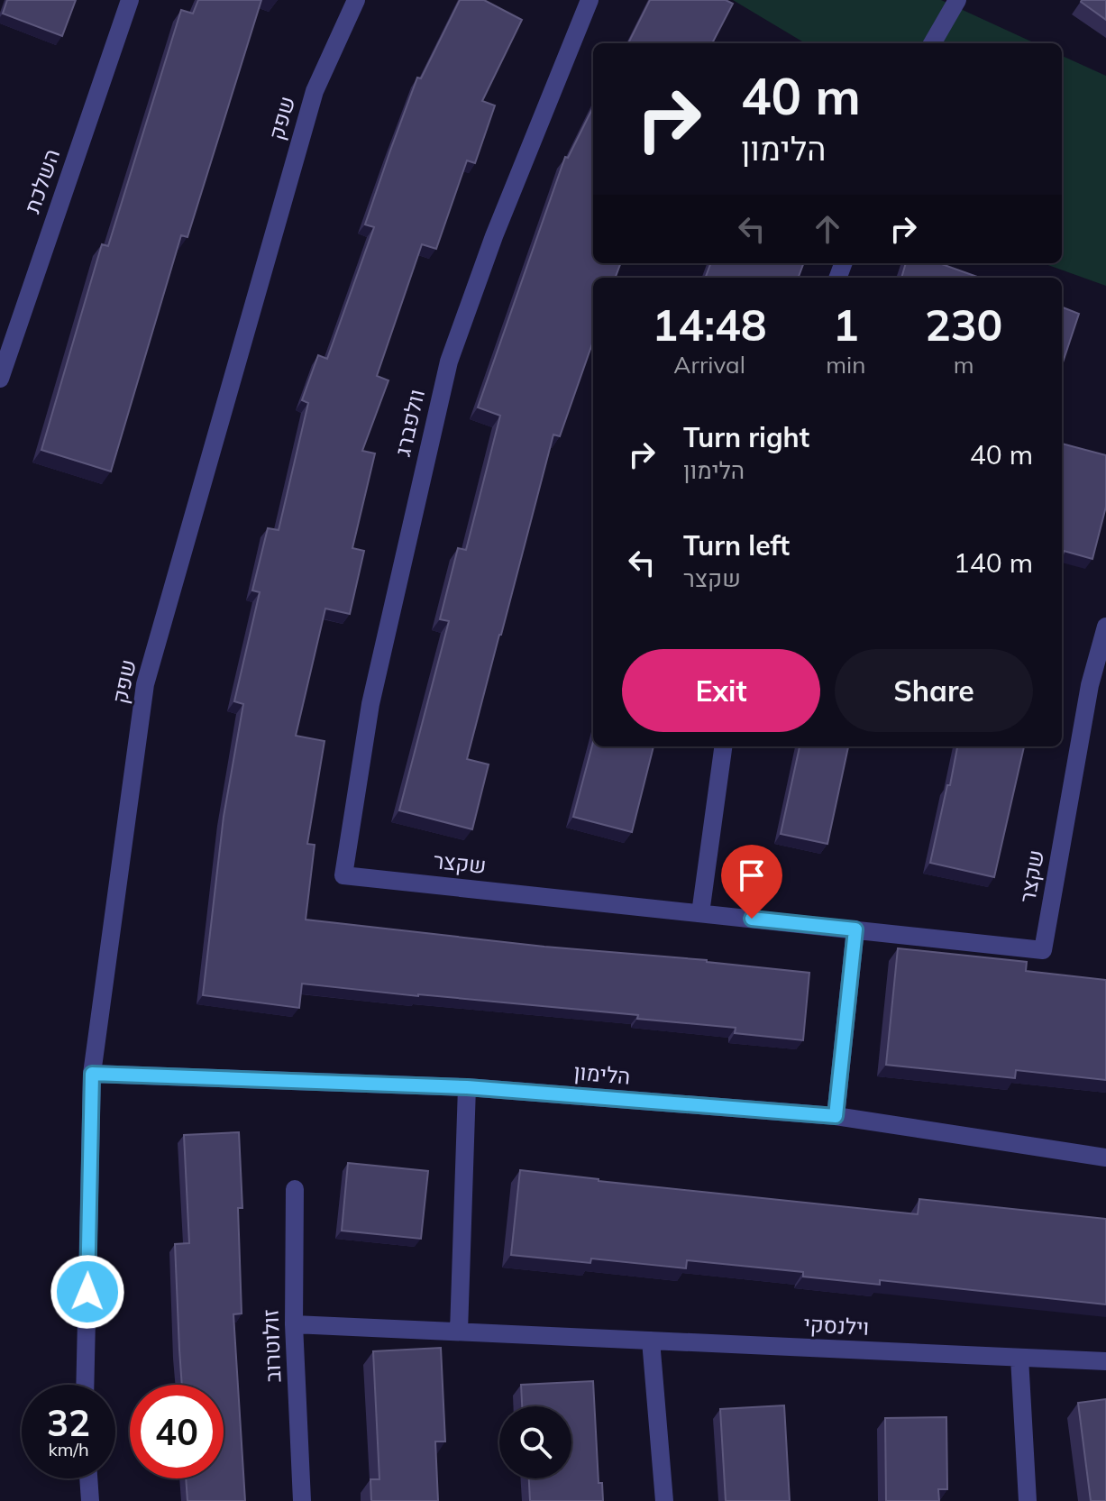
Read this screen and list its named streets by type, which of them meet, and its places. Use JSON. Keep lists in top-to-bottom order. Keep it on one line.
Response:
{"streets":{"street":["שפק","השלכת","וולפברג","שקצר","הלימון","וילנסקי","זולוטרוב"]},"crossings":[["שפק","הלימון"],["וולפברג","שקצר"],["וילנסקי","זולוטרוב"]],"page":{"turn":["40 m","הלימון"],"eta":["14:48","Arrival","1","min","230","m"],"list":[{"name":"Turn right","note":"הלימון","value":"40 m"},{"name":"Turn left","note":"שקצר","value":"140 m"}],"buttons":["Exit","Share"],"speed":"32 km/h","limit":"40"}}
